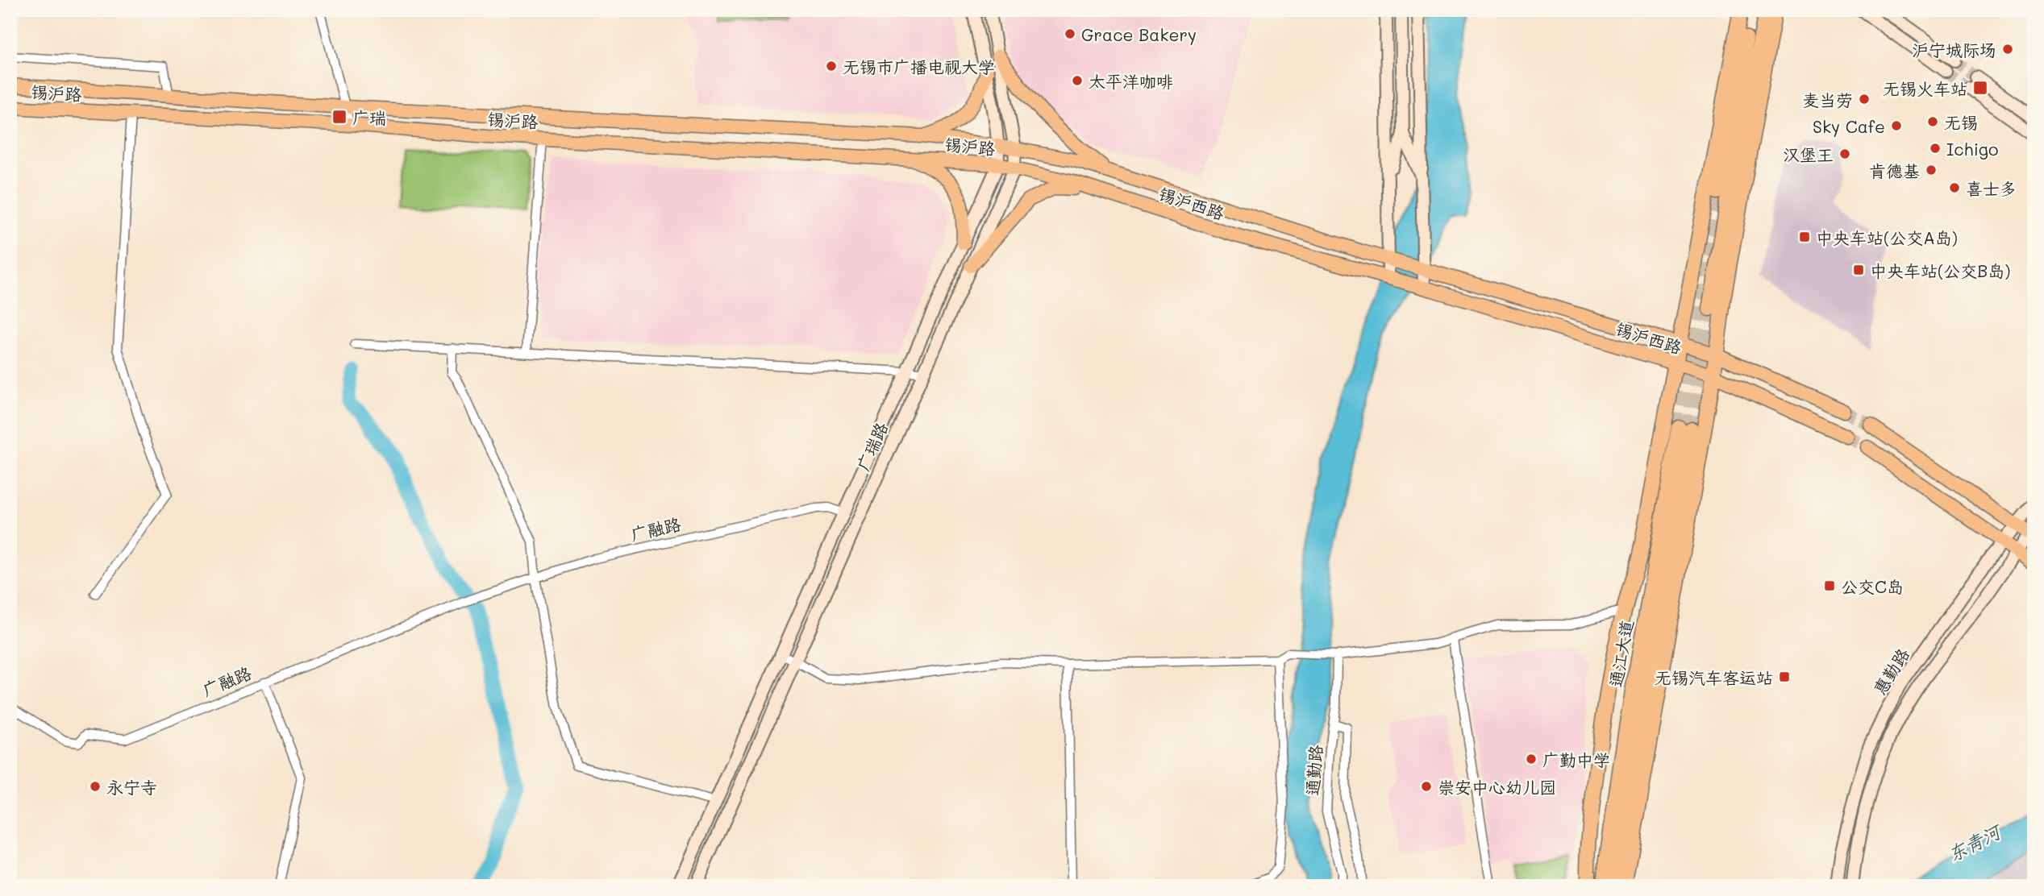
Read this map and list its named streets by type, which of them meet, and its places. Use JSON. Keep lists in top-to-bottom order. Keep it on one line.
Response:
{"streets":{"highway":["通江大道"],"main road":["锡沪路","锡沪西路","广瑞路","惠勤路"],"street":["广融路","通勤路"]},"crossings":[["锡沪路","锡沪西路"],["锡沪路","广瑞路"],["锡沪西路","广瑞路"],["广瑞路","广融路"]],"water":["东青河"],"places":{"other":["Grace Bakery","沪宁城际场","无锡市广播电视大学","太平洋咖啡","麦当劳","无锡","Sky Cafe","Ichigo","汉堡王","肯德基","喜士多","广勤中学","永宁寺","崇安中心幼儿园"],"transit":["无锡火车站","广瑞","中央车站(公交A岛)","中央车站(公交B岛)","公交C岛","无锡汽车客运站"]}}
